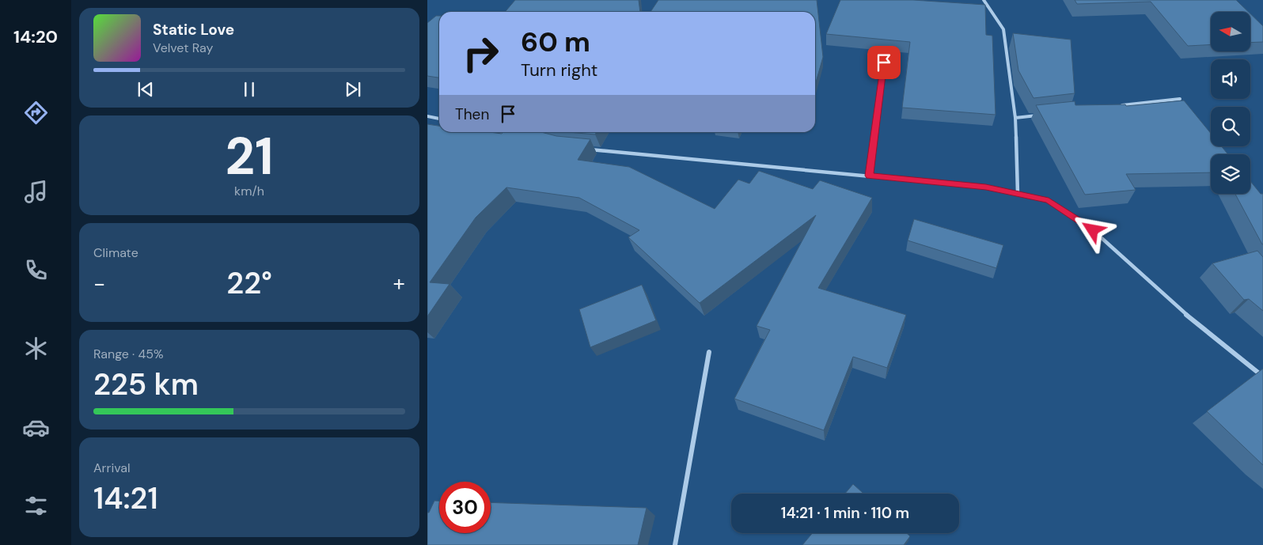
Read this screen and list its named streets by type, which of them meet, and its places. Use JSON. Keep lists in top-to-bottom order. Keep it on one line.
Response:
{"north":"left","page":{"tabs":"14:20","turn":["60 m","Turn right"],"song":["Static Love","Velvet Ray"],"then":"Then","tile":[["21","km/h"],"Climate",["Range · 45%","225 km"],["Arrival","14:21"]],"heat":["−","22°","+"],"limit":"30","trip":"14:21 · 1 min · 110 m"}}
